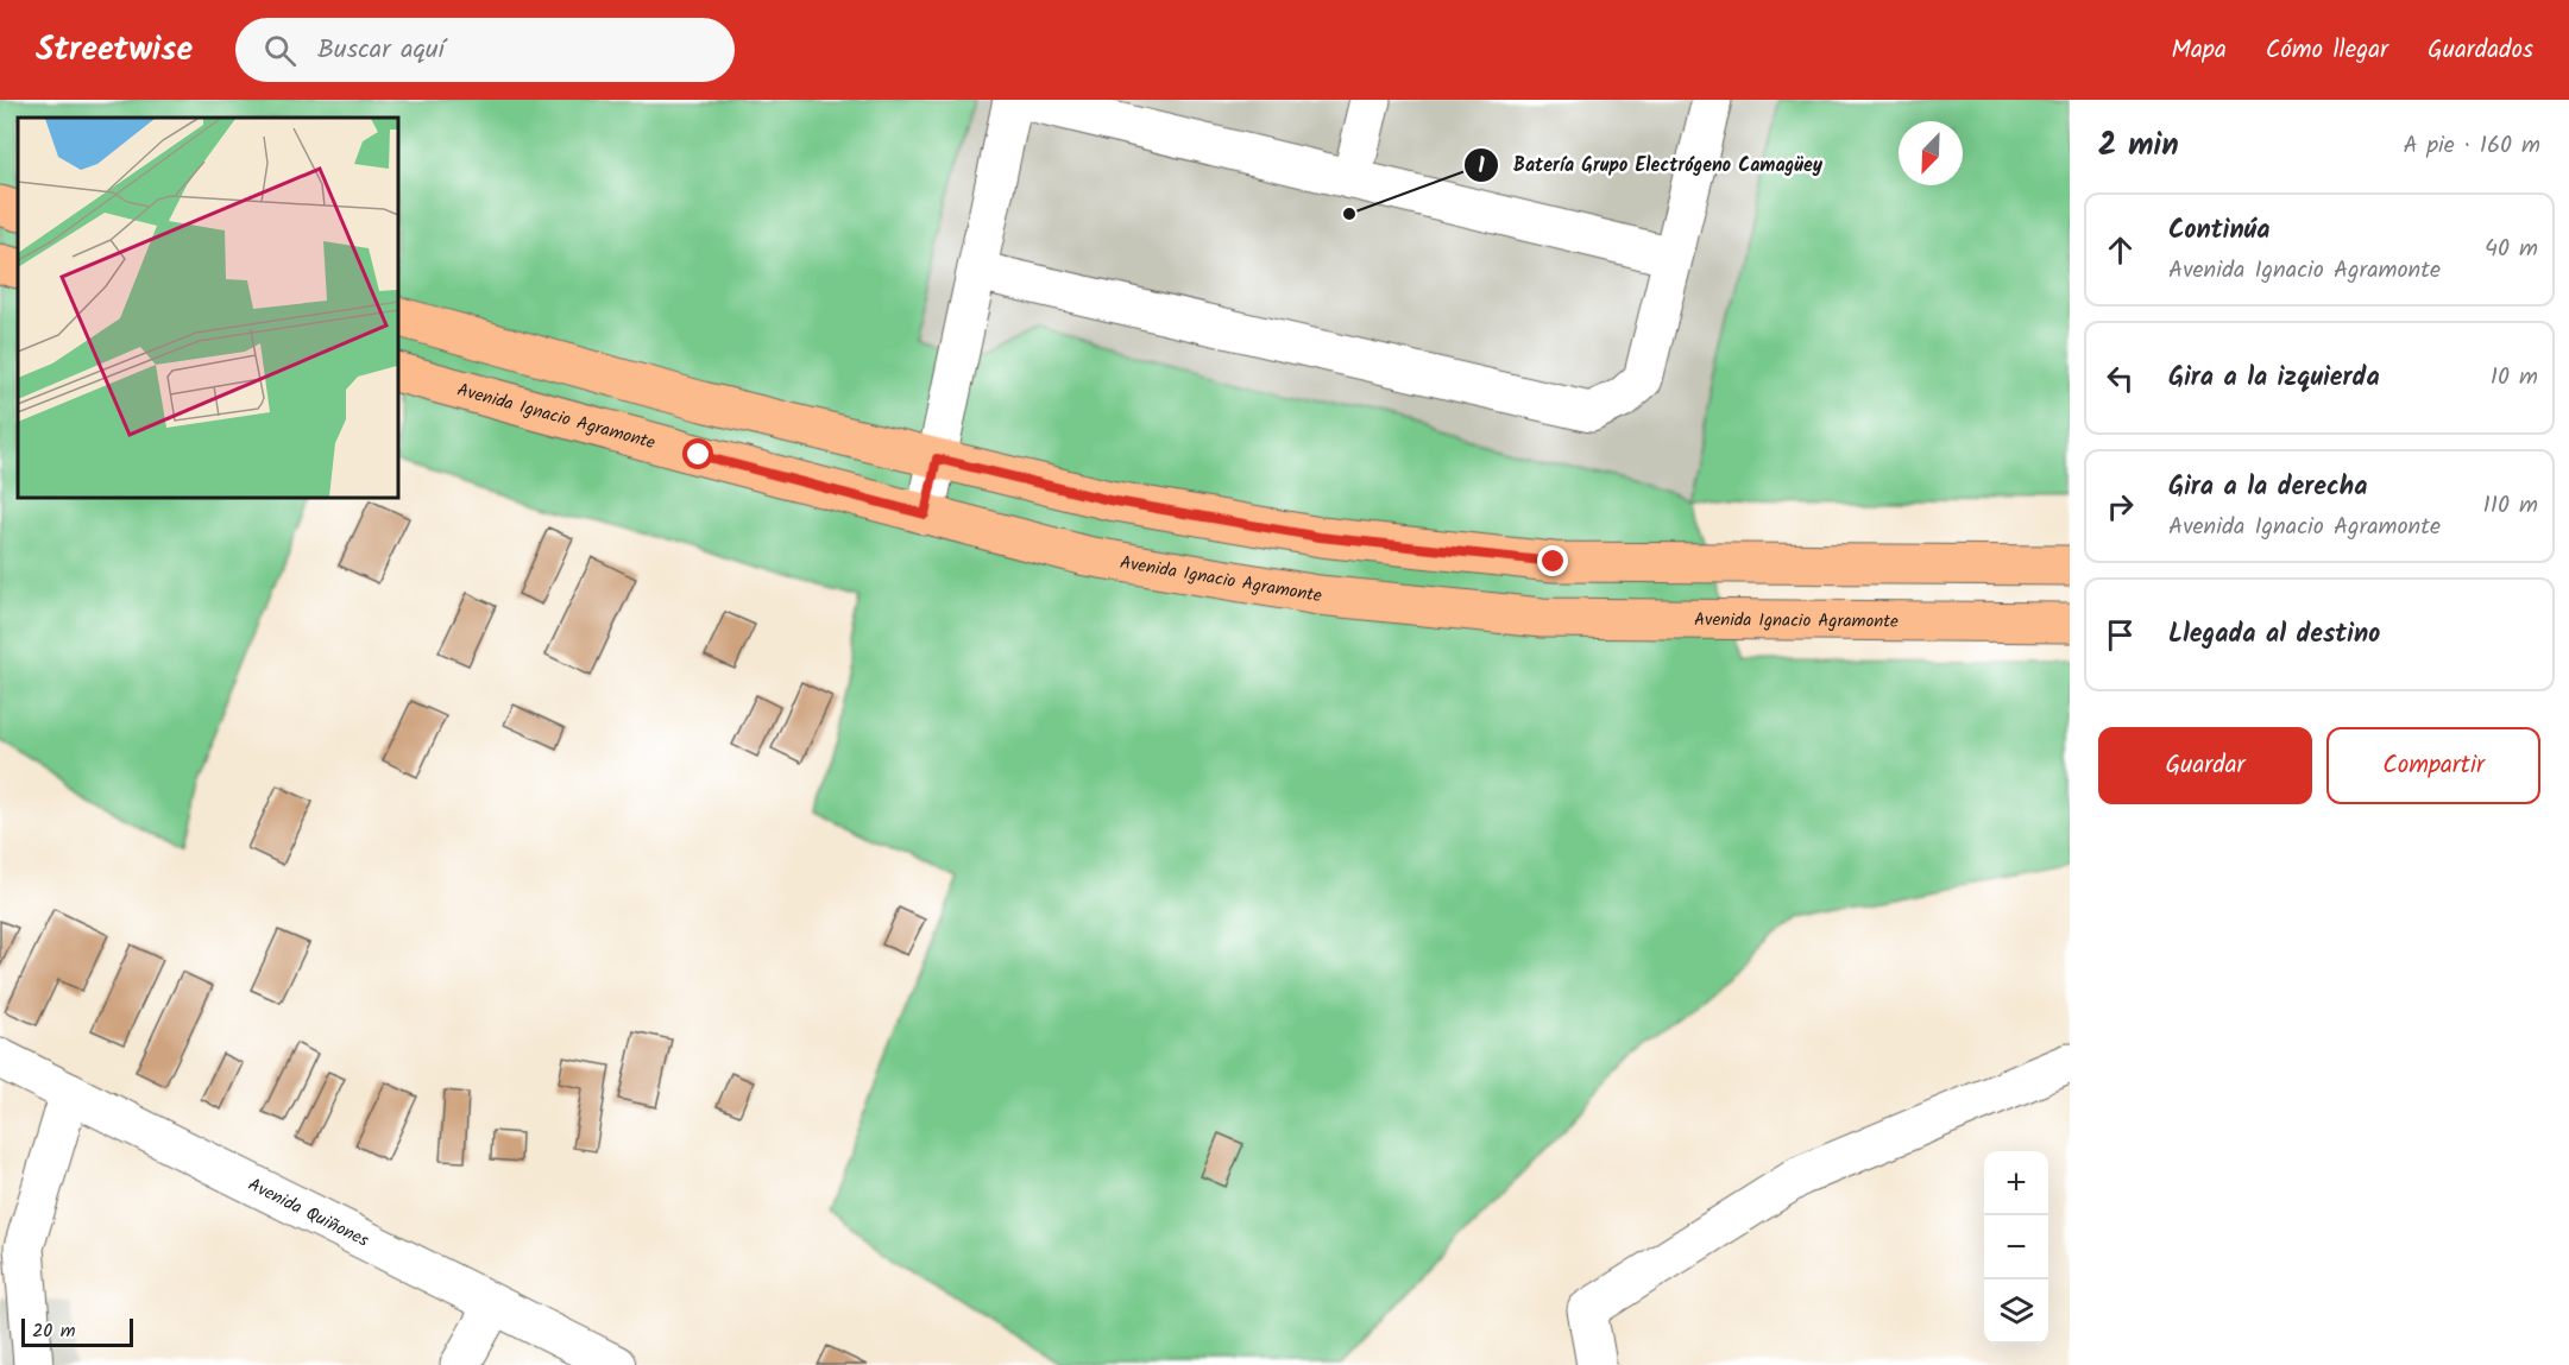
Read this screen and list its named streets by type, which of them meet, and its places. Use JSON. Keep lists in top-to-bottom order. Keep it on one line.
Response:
{"streets":{"main road":["Avenida Ignacio Agramonte"],"street":["Avenida Quiñones"]},"places":["Batería Grupo Electrógeno Camagüey"],"scale_bar":"20 m","north":"bottom left","page":{"header":"Streetwise","search":"Buscar aquí","nav":["Mapa","Cómo llegar","Guardados"],"heading":["2 min","A pie · 160 m"],"list":[["Continúa","Avenida Ignacio Agramonte","40 m"],["Gira a la izquierda","10 m"],["Gira a la derecha","Avenida Ignacio Agramonte","110 m"],"Llegada al destino"],"buttons":["Guardar","Compartir"],"map_buttons":["+","−"],"scale":"20 m"}}
